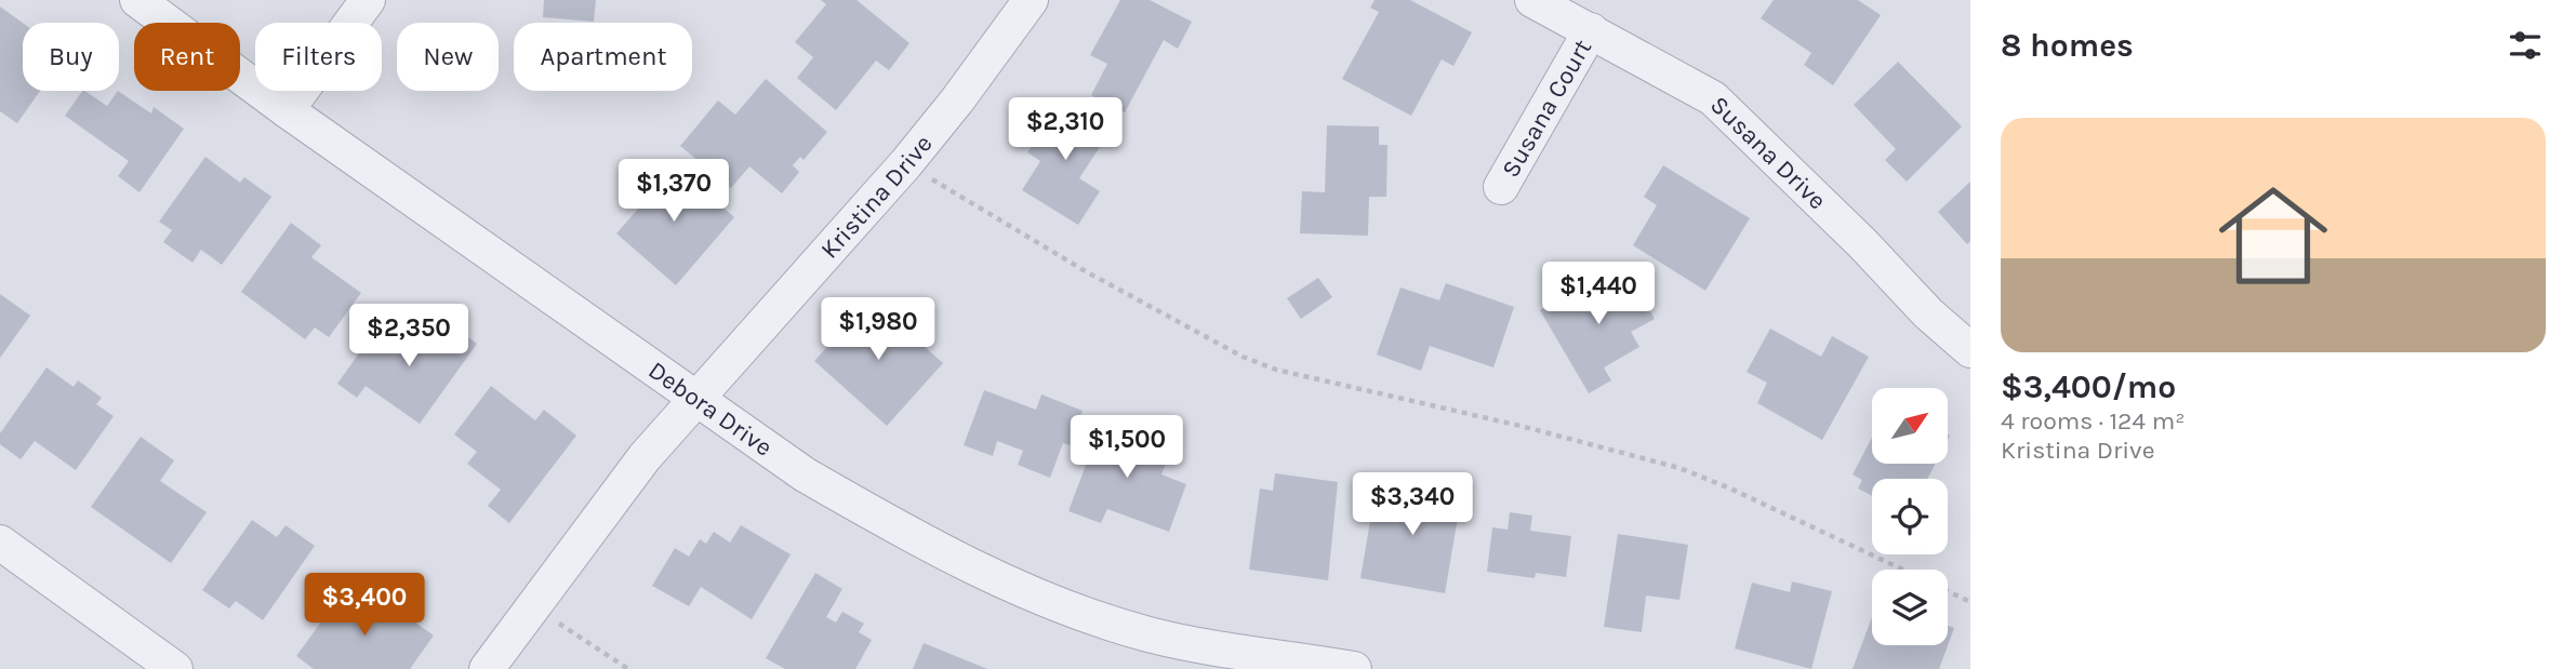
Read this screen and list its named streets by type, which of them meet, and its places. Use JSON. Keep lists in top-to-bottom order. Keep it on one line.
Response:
{"streets":{"street":["Susana Court","Susana Drive","Kristina Drive","Debora Drive"]},"crossings":[["Susana Court","Susana Drive"],["Kristina Drive","Debora Drive"]],"north":"top right","page":{"heading":"8 homes","chip":["Buy","Rent","Filters","New","Apartment"],"list":[{"name":"$3,400/mo","note":"4 rooms · 124 m² · Kristina Drive"}],"price":["$2,310","$1,370","$1,440","$1,980","$2,350","$1,500","$3,340","$3,400"]}}
